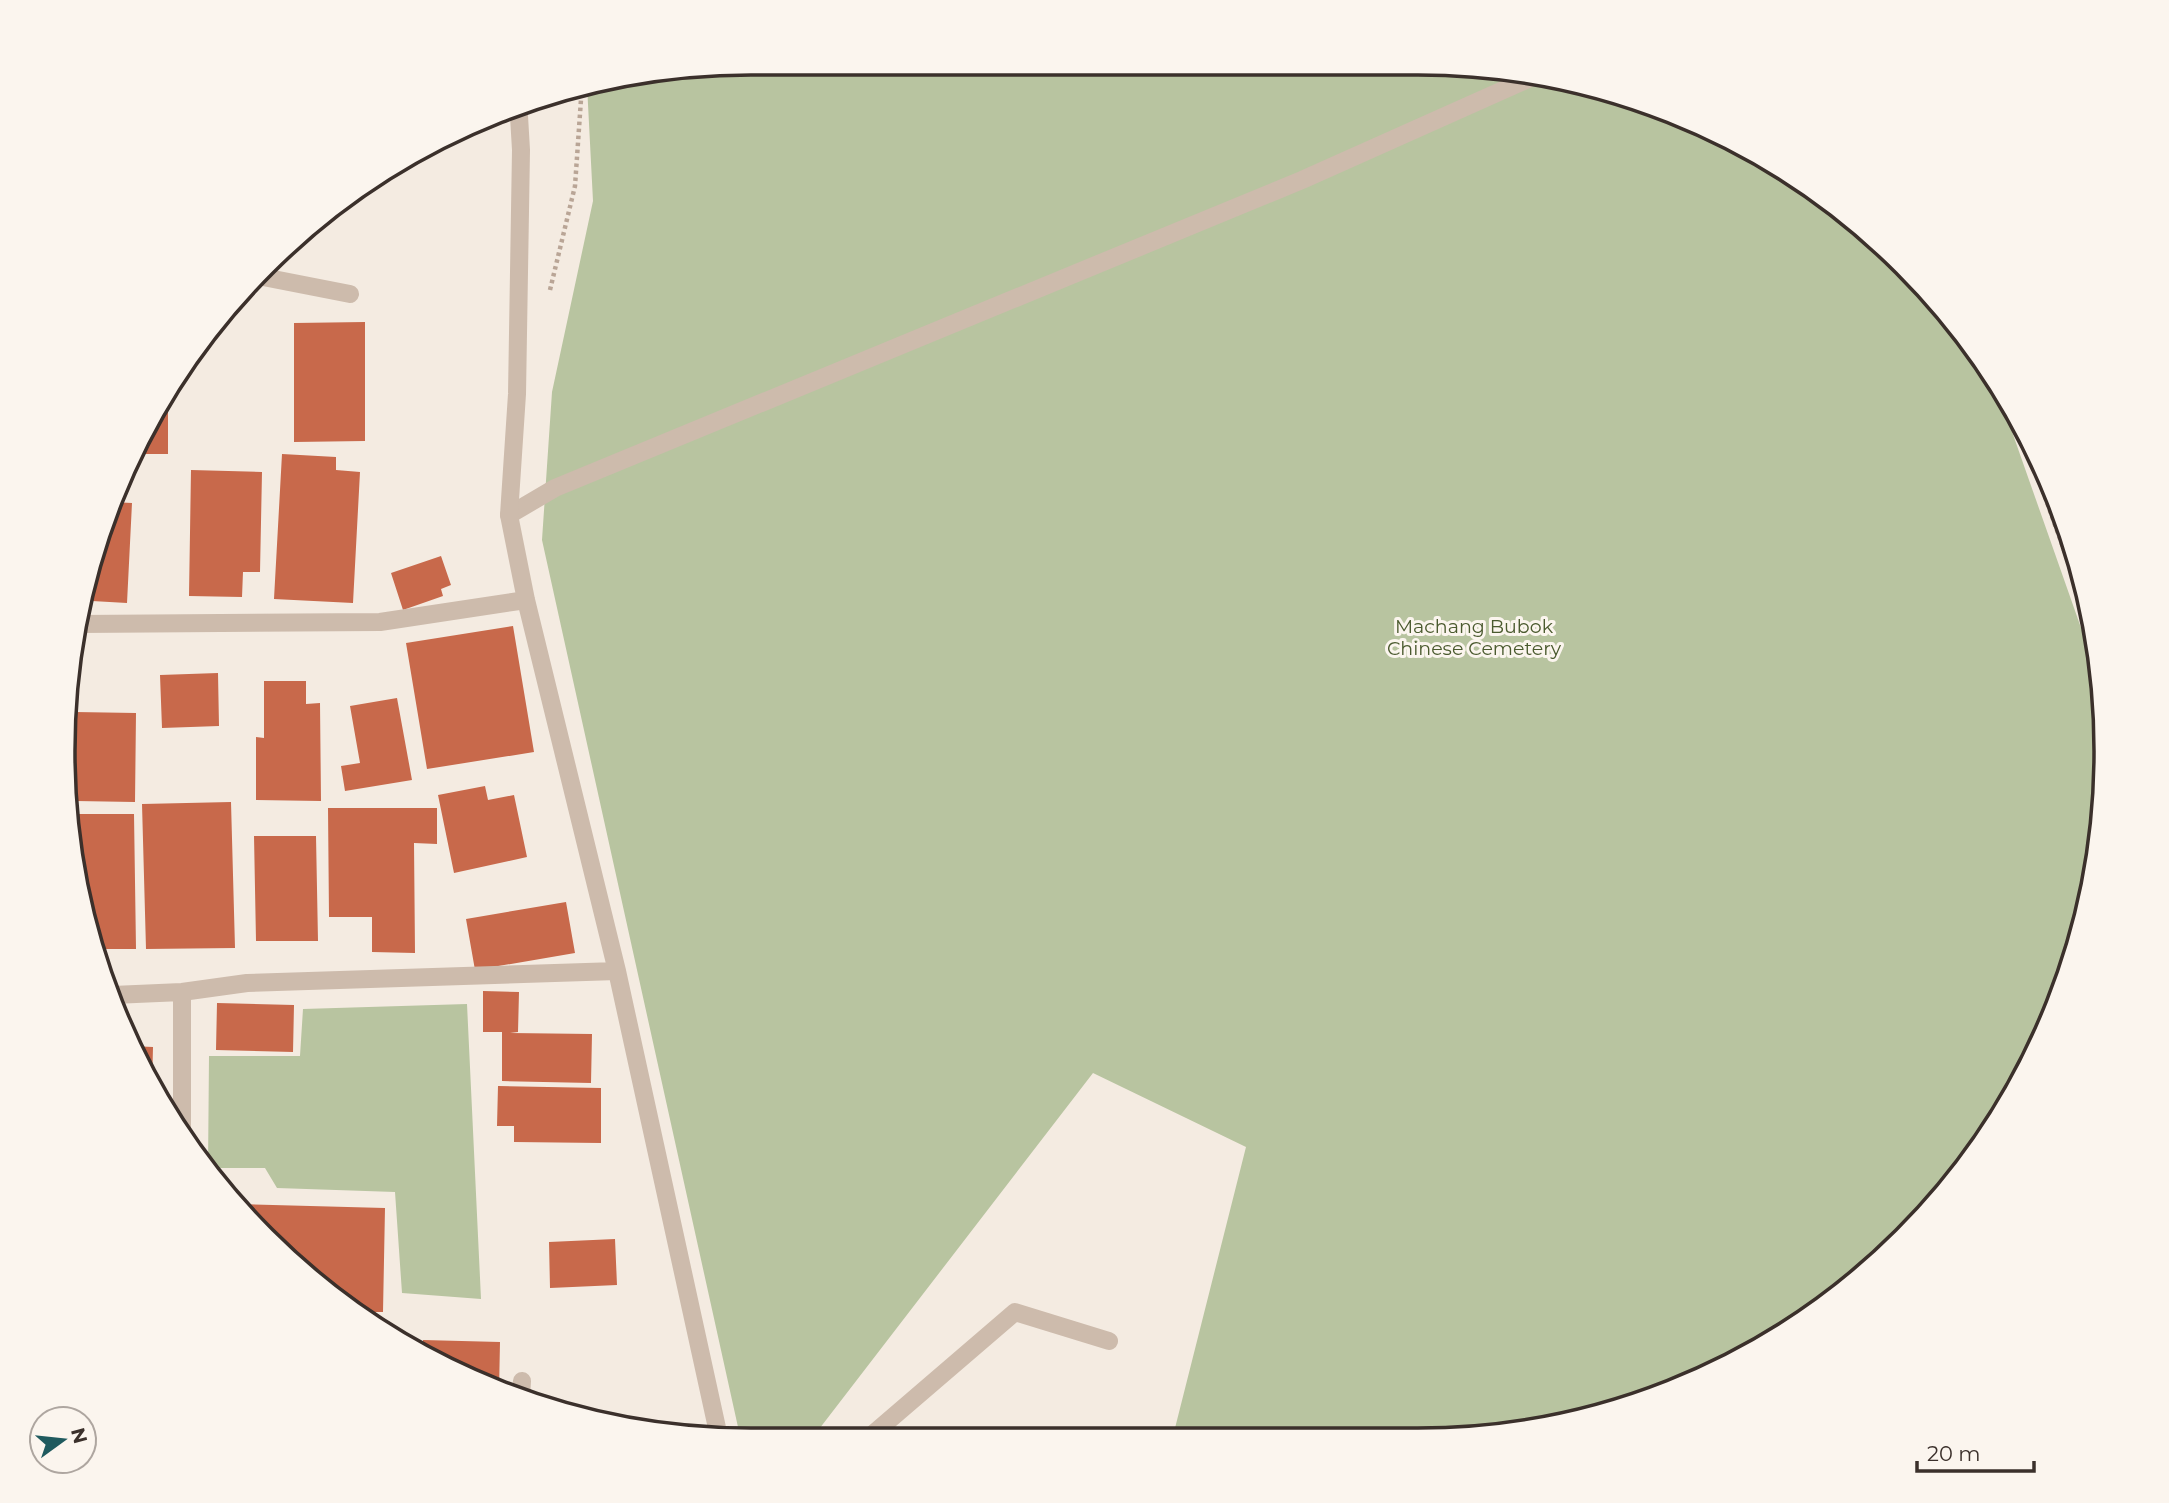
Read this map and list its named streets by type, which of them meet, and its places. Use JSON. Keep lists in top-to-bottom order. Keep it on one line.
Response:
{"parks":["Machang Bubok Chinese Cemetery"],"scale_bar":"20 m","north":"right"}
